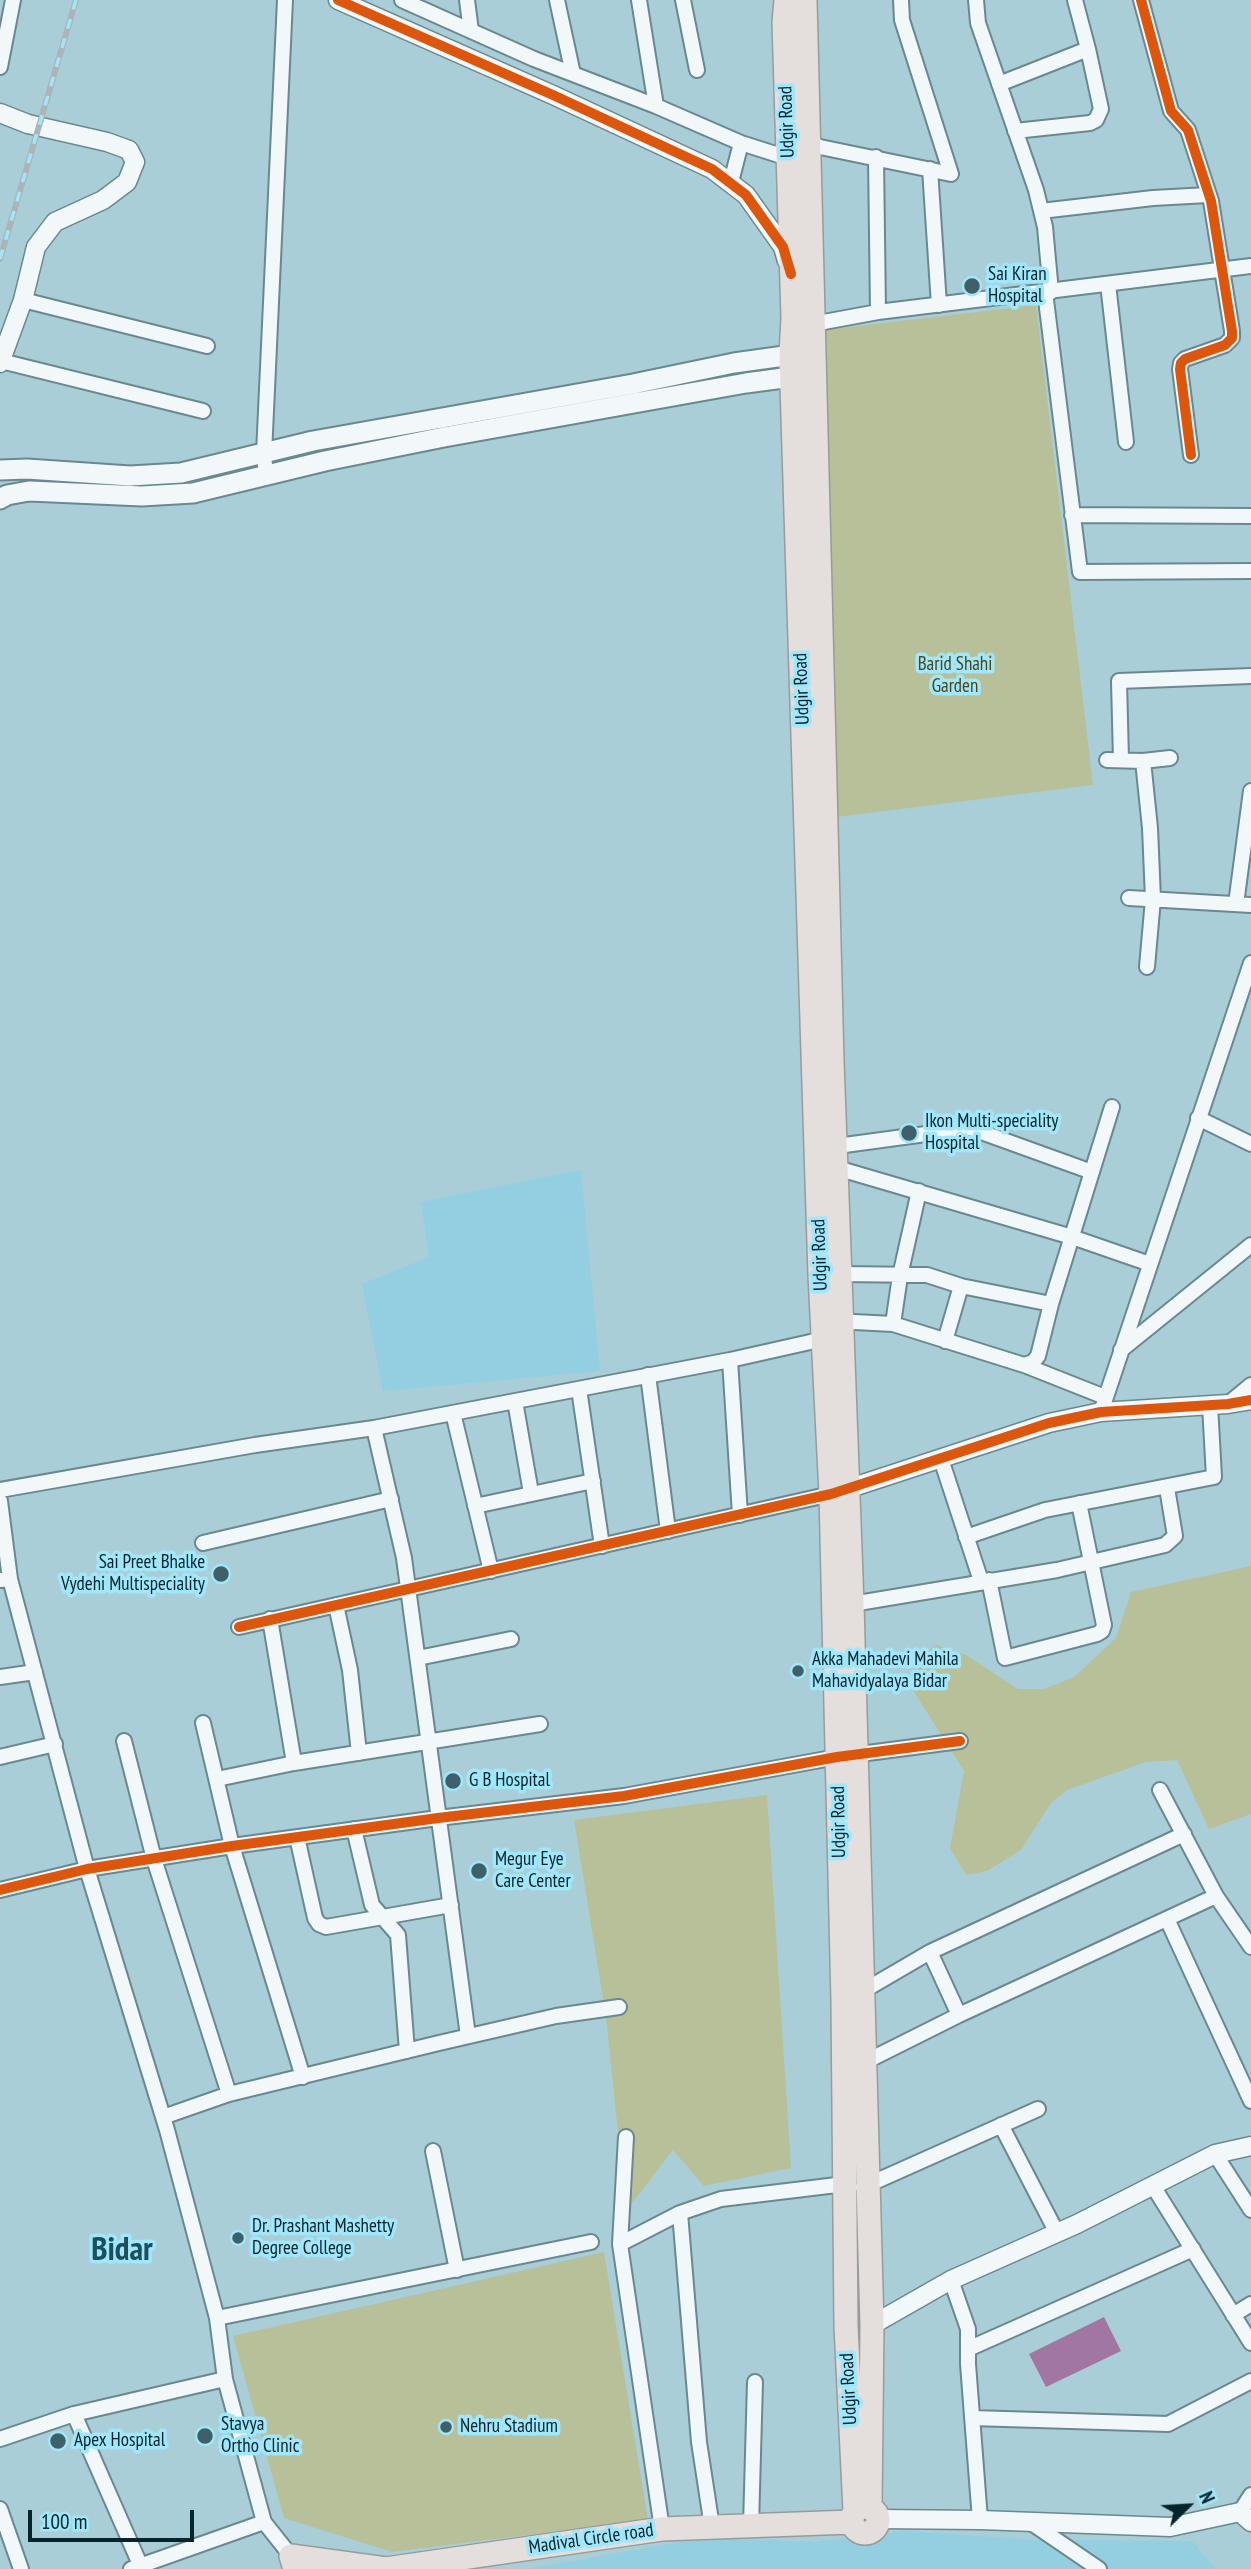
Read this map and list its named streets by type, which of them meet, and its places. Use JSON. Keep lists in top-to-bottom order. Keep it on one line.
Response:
{"streets":{"highway":["Udgir Road","Madival Circle road"]},"crossings":[["Udgir Road","Madival Circle road"]],"districts":["Bidar"],"parks":["Barid Shahi Garden"],"places":["Sai Kiran Hospital","Ikon Multi-speciality Hospital","Sai Preet Bhalke Vydehi Multispeciality","Akka Mahadevi Mahila Mahavidyalaya Bidar","G B Hospital","Megur Eye Care Center","Dr. Prashant Mashetty Degree College","Nehru Stadium","Stavya Ortho Clinic","Apex Hospital"],"scale_bar":"100 m","north":"top right"}
